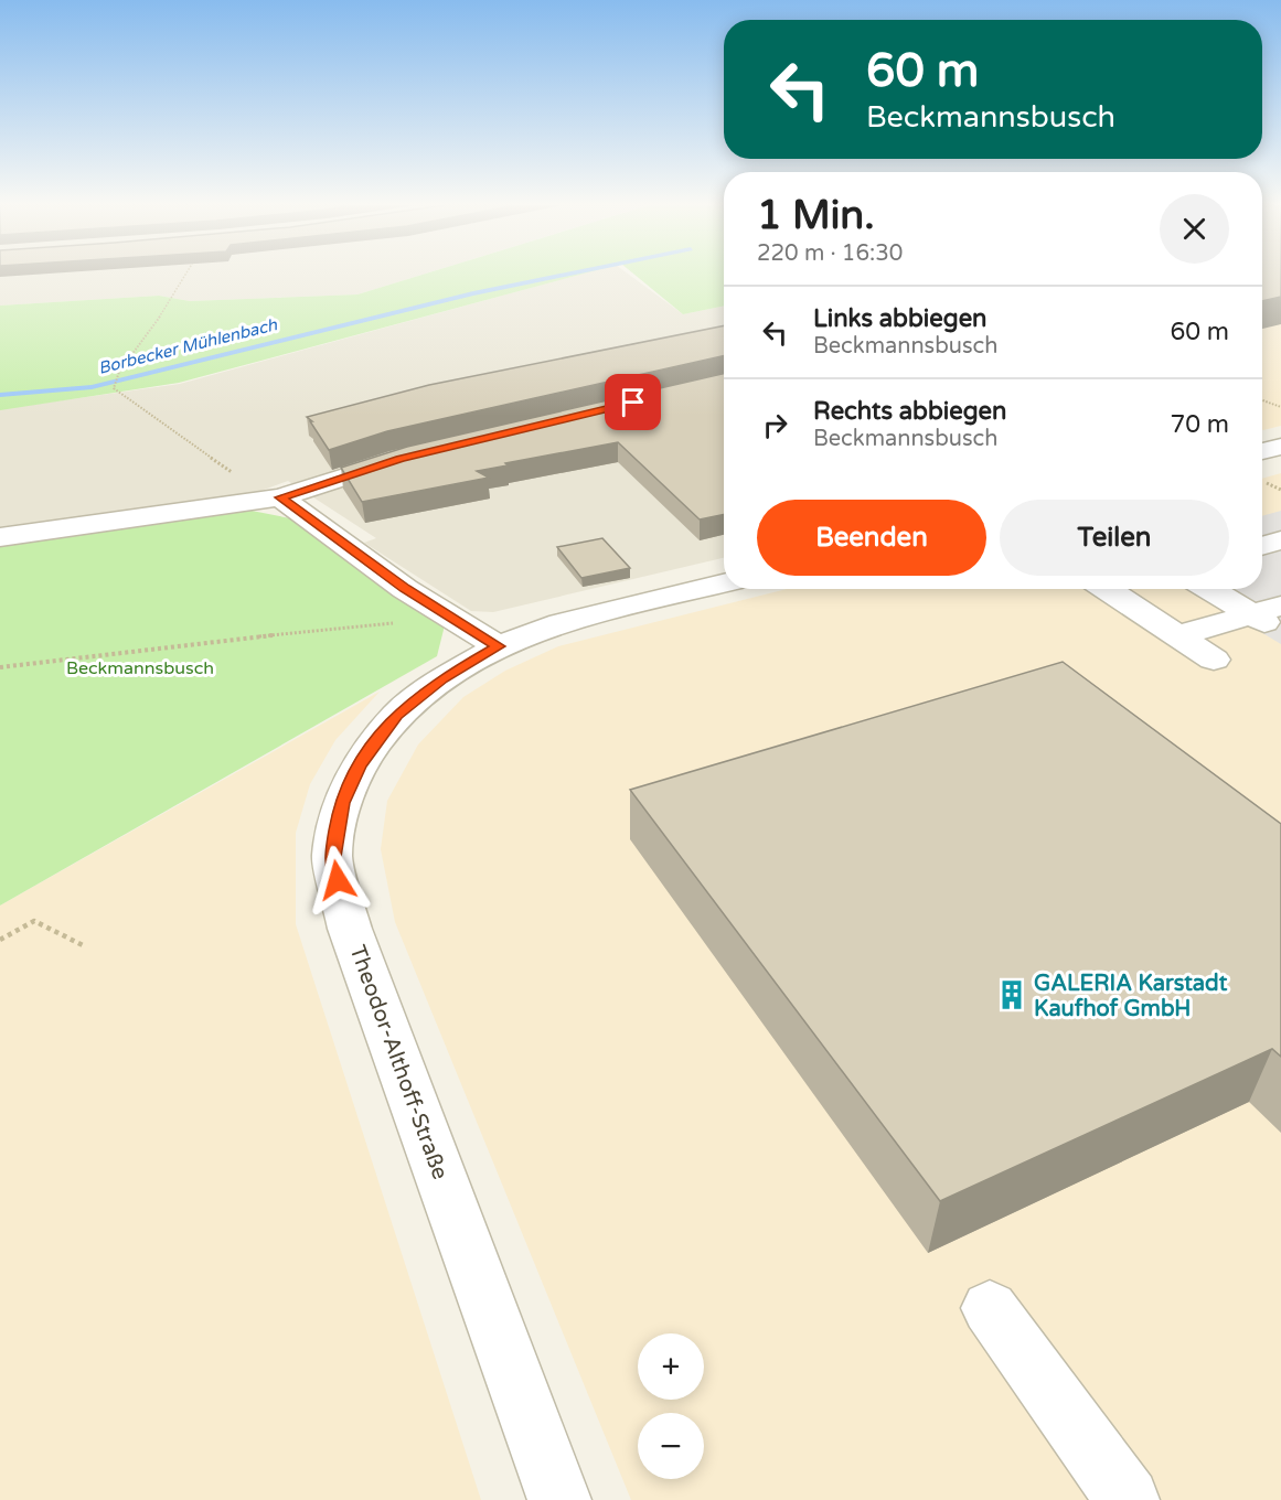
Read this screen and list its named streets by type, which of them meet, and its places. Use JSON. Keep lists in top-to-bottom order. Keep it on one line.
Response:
{"streets":{"street":["Theodor-Althoff-Straße"]},"water":["Borbecker Mühlenbach"],"parks":["Beckmannsbusch"],"places":{"building":["GALERIA Karstadt Kaufhof GmbH"]},"page":{"turn":["60 m","Beckmannsbusch"],"heading":["1 Min.","220 m · 16:30"],"list":[{"name":"Links abbiegen","note":"Beckmannsbusch","value":"60 m"},{"name":"Rechts abbiegen","note":"Beckmannsbusch","value":"70 m"}],"buttons":["Beenden","Teilen"],"map_buttons":["+","−"]}}
